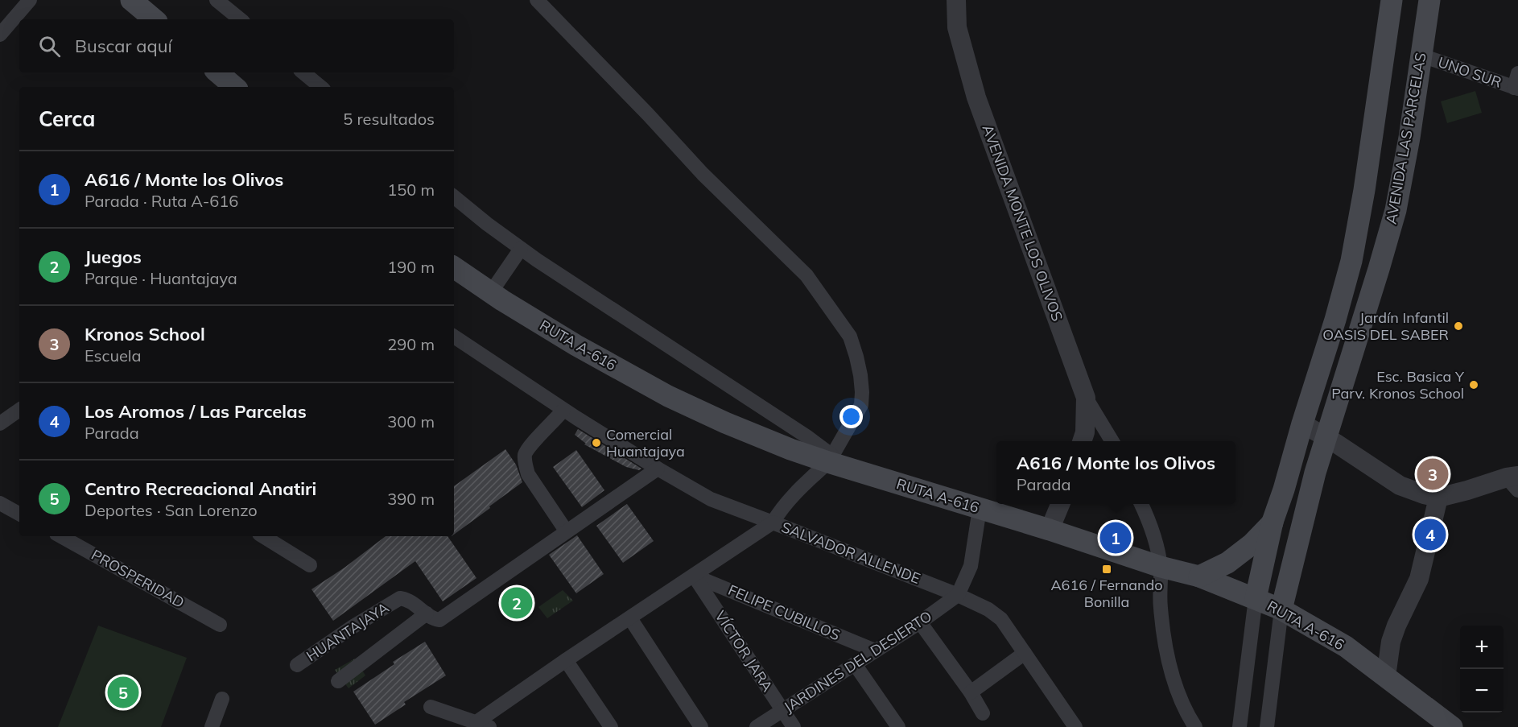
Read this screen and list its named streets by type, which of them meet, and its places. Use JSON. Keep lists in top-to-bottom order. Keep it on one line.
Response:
{"streets":{"main road":["AVENIDA LAS PARCELAS","RUTA A-616"],"street":["UNO SUR","AVENIDA MONTE LOS OLIVOS","SALVADOR ALLENDE","PROSPERIDAD","FELIPE CUBILLOS","HUANTAJAYA","VÍCTOR JARA","JARDINES DEL DESIERTO"]},"crossings":[["UNO SUR","AVENIDA LAS PARCELAS"],["AVENIDA LAS PARCELAS","RUTA A-616"],["SALVADOR ALLENDE","FELIPE CUBILLOS"],["SALVADOR ALLENDE","VÍCTOR JARA"],["SALVADOR ALLENDE","JARDINES DEL DESIERTO"],["FELIPE CUBILLOS","VÍCTOR JARA"],["FELIPE CUBILLOS","JARDINES DEL DESIERTO"],["VÍCTOR JARA","JARDINES DEL DESIERTO"]],"places":{"other":["Jardín Infantil OASIS DEL SABER","Esc. Basica Y Parv. Kronos School","Comercial Huantajaya"],"transit":["A616 / Fernando Bonilla"]},"page":{"search":"Buscar aquí","heading":["Cerca","5 resultados"],"list":[{"mark":"1","name":"A616 / Monte los Olivos","note":"Parada · Ruta A-616","value":"150 m"},{"mark":"2","name":"Juegos","note":"Parque · Huantajaya","value":"190 m"},{"mark":"3","name":"Kronos School","note":"Escuela","value":"290 m"},{"mark":"4","name":"Los Aromos / Las Parcelas","note":"Parada","value":"300 m"},{"mark":"5","name":"Centro Recreacional Anatiri","note":"Deportes · San Lorenzo","value":"390 m"}],"popup":["A616 / Monte los Olivos","Parada"],"pins":["3","4","1","2","5"],"map_buttons":["+","−"]}}
